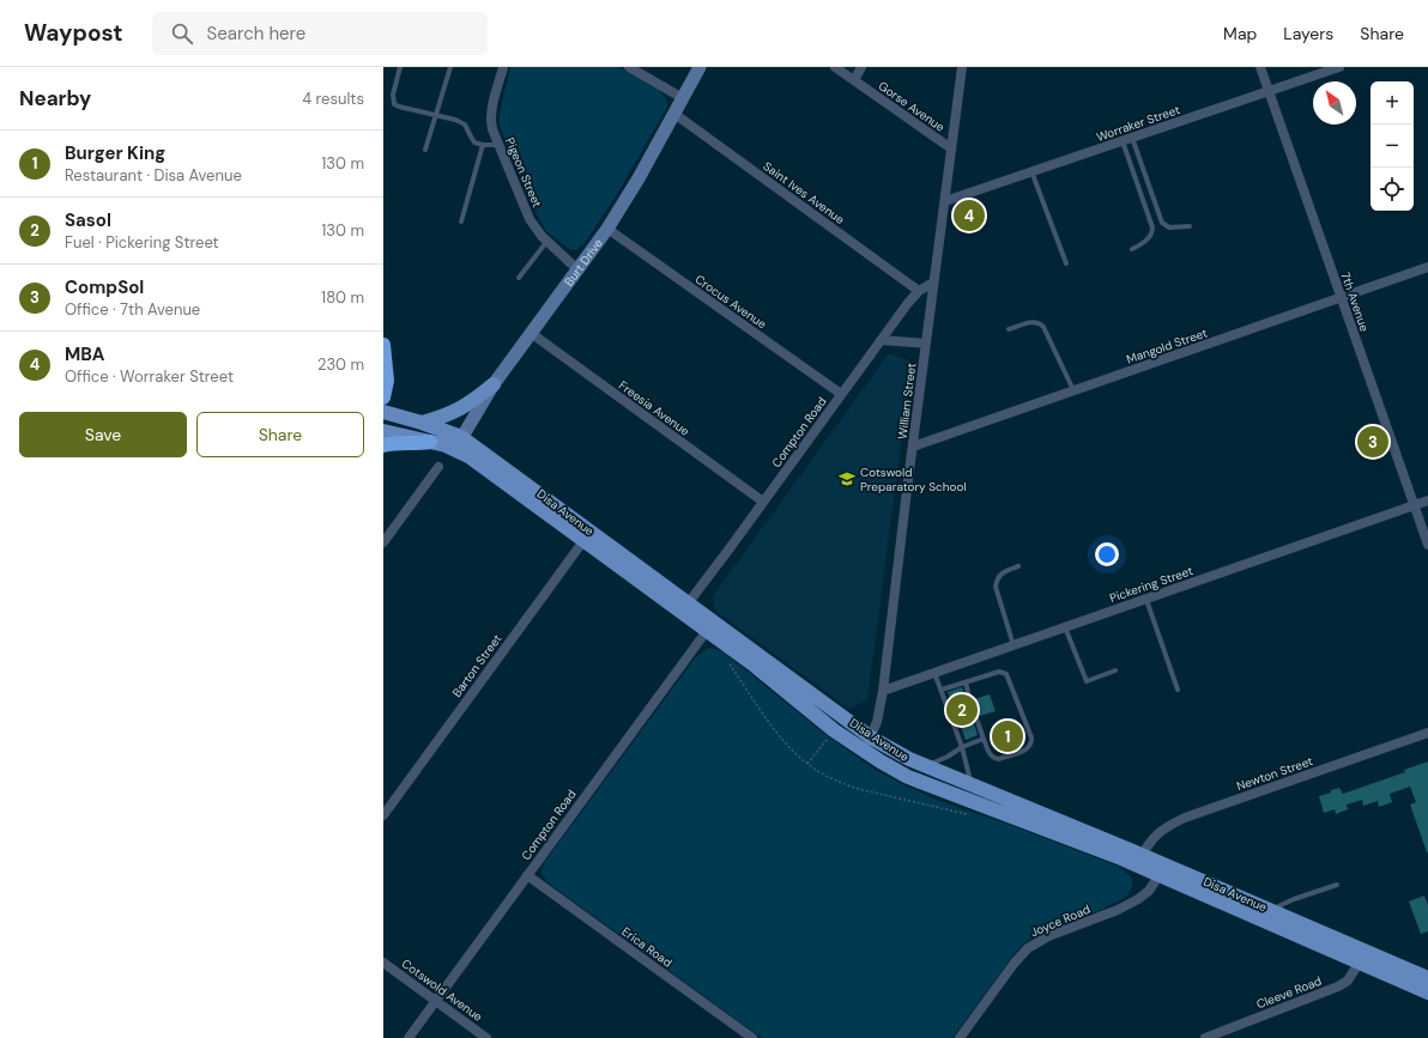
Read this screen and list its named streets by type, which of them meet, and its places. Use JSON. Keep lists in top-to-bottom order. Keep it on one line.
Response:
{"streets":{"main road":["Disa Avenue"],"street":["Gorse Avenue","Worraker Street","Pigeon Street","Saint Ives Avenue","Burt Drive","Crocus Avenue","7th Avenue","Mangold Street","William Street","Freesia Avenue","Compton Road","Pickering Street","Barton Street","Newton Street","Joyce Road","Erica Road","Cotswold Avenue","Cleeve Road"]},"crossings":[["Gorse Avenue","William Street"],["Worraker Street","7th Avenue"],["Worraker Street","William Street"],["Pigeon Street","Burt Drive"],["Saint Ives Avenue","Burt Drive"],["Saint Ives Avenue","Compton Road"],["Burt Drive","Crocus Avenue"],["Burt Drive","Freesia Avenue"],["Burt Drive","Disa Avenue"],["Crocus Avenue","Compton Road"],["7th Avenue","Mangold Street"],["7th Avenue","Pickering Street"],["Mangold Street","William Street"],["William Street","Compton Road"],["William Street","Disa Avenue"],["William Street","Pickering Street"],["Freesia Avenue","Compton Road"],["Compton Road","Disa Avenue"],["Compton Road","Erica Road"],["Compton Road","Cotswold Avenue"],["Disa Avenue","Barton Street"],["Disa Avenue","Newton Street"],["Disa Avenue","Joyce Road"],["Disa Avenue","Cleeve Road"]],"places":{"school or university":["Cotswold Preparatory School"]},"north":"top left","page":{"header":"Waypost","search":"Search here","nav":["Map","Layers","Share"],"heading":["Nearby","4 results"],"map_buttons":["+","−"],"list":[{"mark":"1","name":"Burger King","note":"Restaurant · Disa Avenue","value":"130 m"},{"mark":"2","name":"Sasol","note":"Fuel · Pickering Street","value":"130 m"},{"mark":"3","name":"CompSol","note":"Office · 7th Avenue","value":"180 m"},{"mark":"4","name":"MBA","note":"Office · Worraker Street","value":"230 m"}],"pins":["4","3","2","1"],"buttons":["Save","Share"]}}
